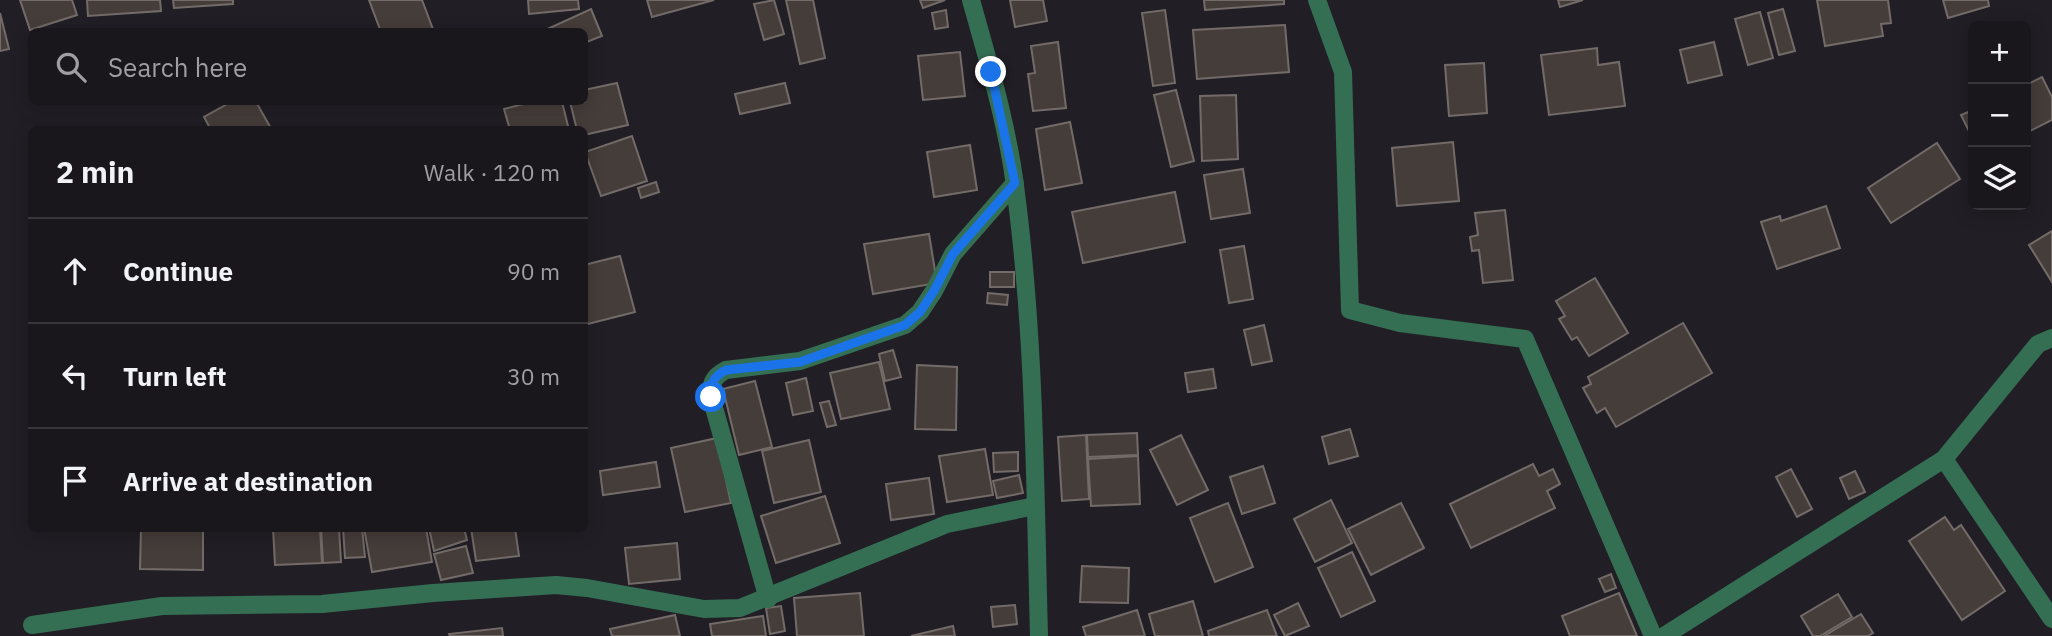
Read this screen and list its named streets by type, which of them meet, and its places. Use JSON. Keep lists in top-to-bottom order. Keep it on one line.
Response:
{"page":{"map_buttons":["+","−"],"search":"Search here","heading":["2 min","Walk · 120 m"],"list":[["Continue","90 m"],["Turn left","30 m"],"Arrive at destination"]}}
